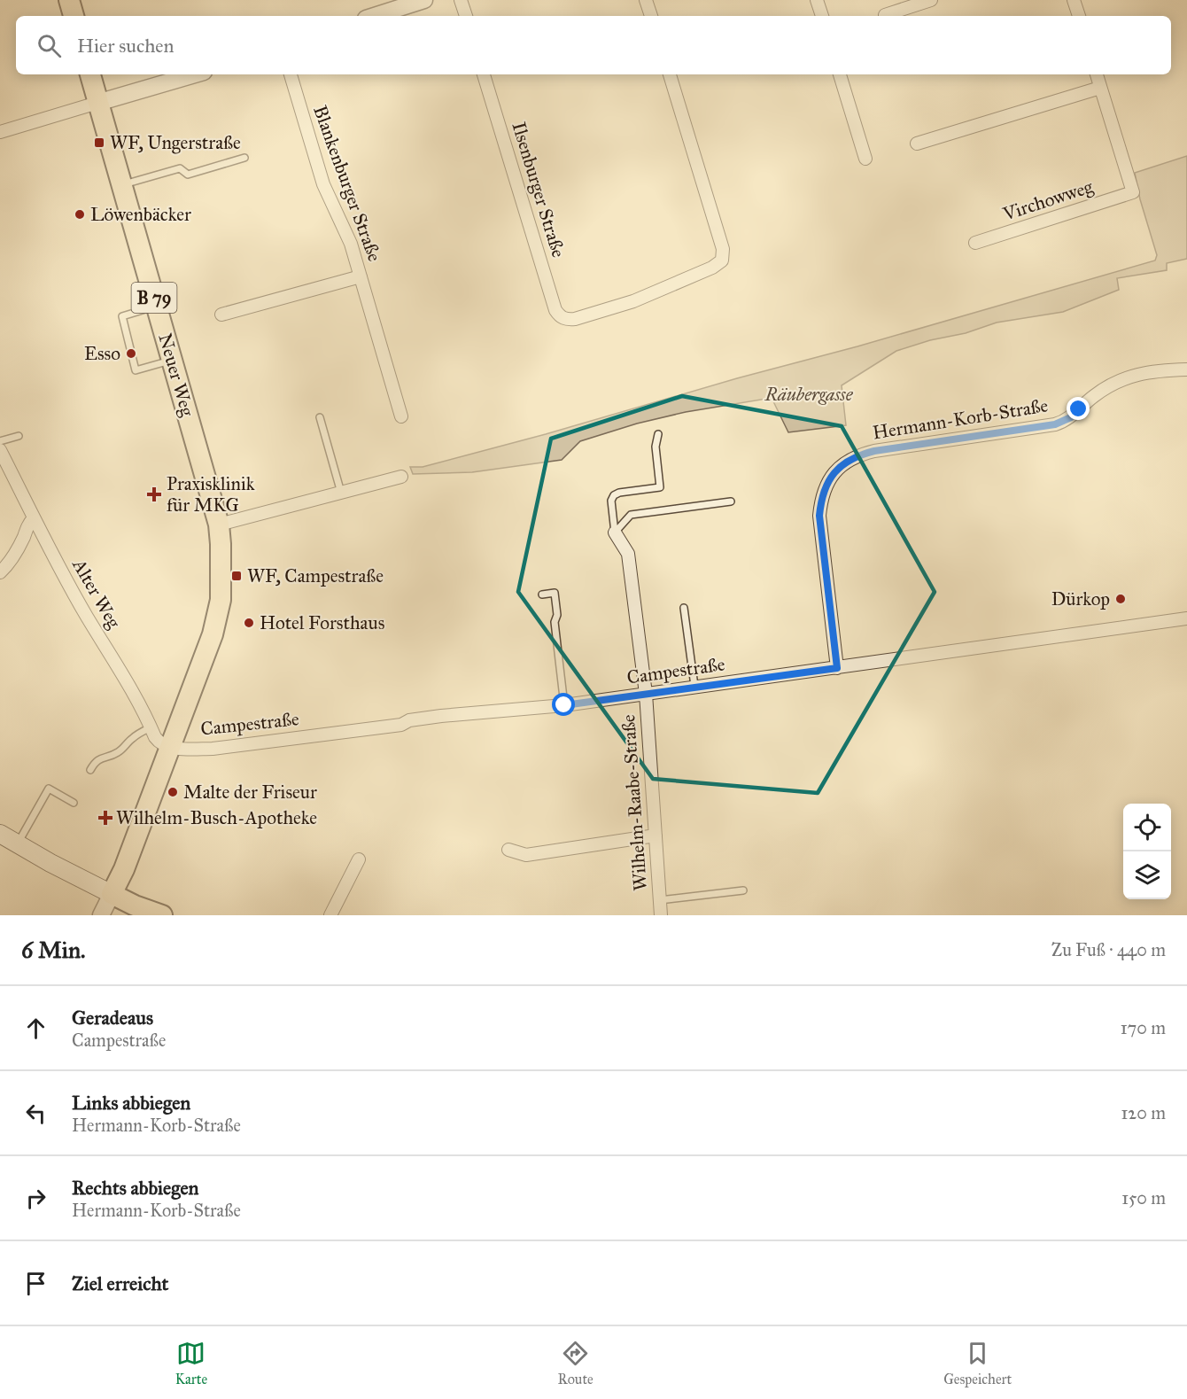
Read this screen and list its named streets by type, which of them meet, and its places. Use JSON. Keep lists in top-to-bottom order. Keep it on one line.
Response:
{"streets":{"main road":["B 79","Neuer Weg"],"street":["Blankenburger Straße","Ilsenburger Straße","Virchowweg","Hermann-Korb-Straße","Alter Weg","Campestraße","Wilhelm-Raabe-Straße"]},"crossings":[["Neuer Weg","Alter Weg"],["Neuer Weg","Campestraße"],["Hermann-Korb-Straße","Campestraße"],["Alter Weg","Campestraße"],["Campestraße","Wilhelm-Raabe-Straße"]],"parks":["Räubergasse"],"places":{"transit":["WF, Ungerstraße","WF, Campestraße"],"other":["Löwenbäcker","Esso","Dürkop","Hotel Forsthaus","Malte der Friseur"],"health":["Praxisklinik für MKG","Wilhelm-Busch-Apotheke"]},"page":{"search":"Hier suchen","heading":["6 Min.","Zu Fuß · 440 m"],"list":[["Geradeaus","Campestraße","170 m"],["Links abbiegen","Hermann-Korb-Straße","120 m"],["Rechts abbiegen","Hermann-Korb-Straße","150 m"],"Ziel erreicht"],"nav":["Karte","Route","Gespeichert"]}}
